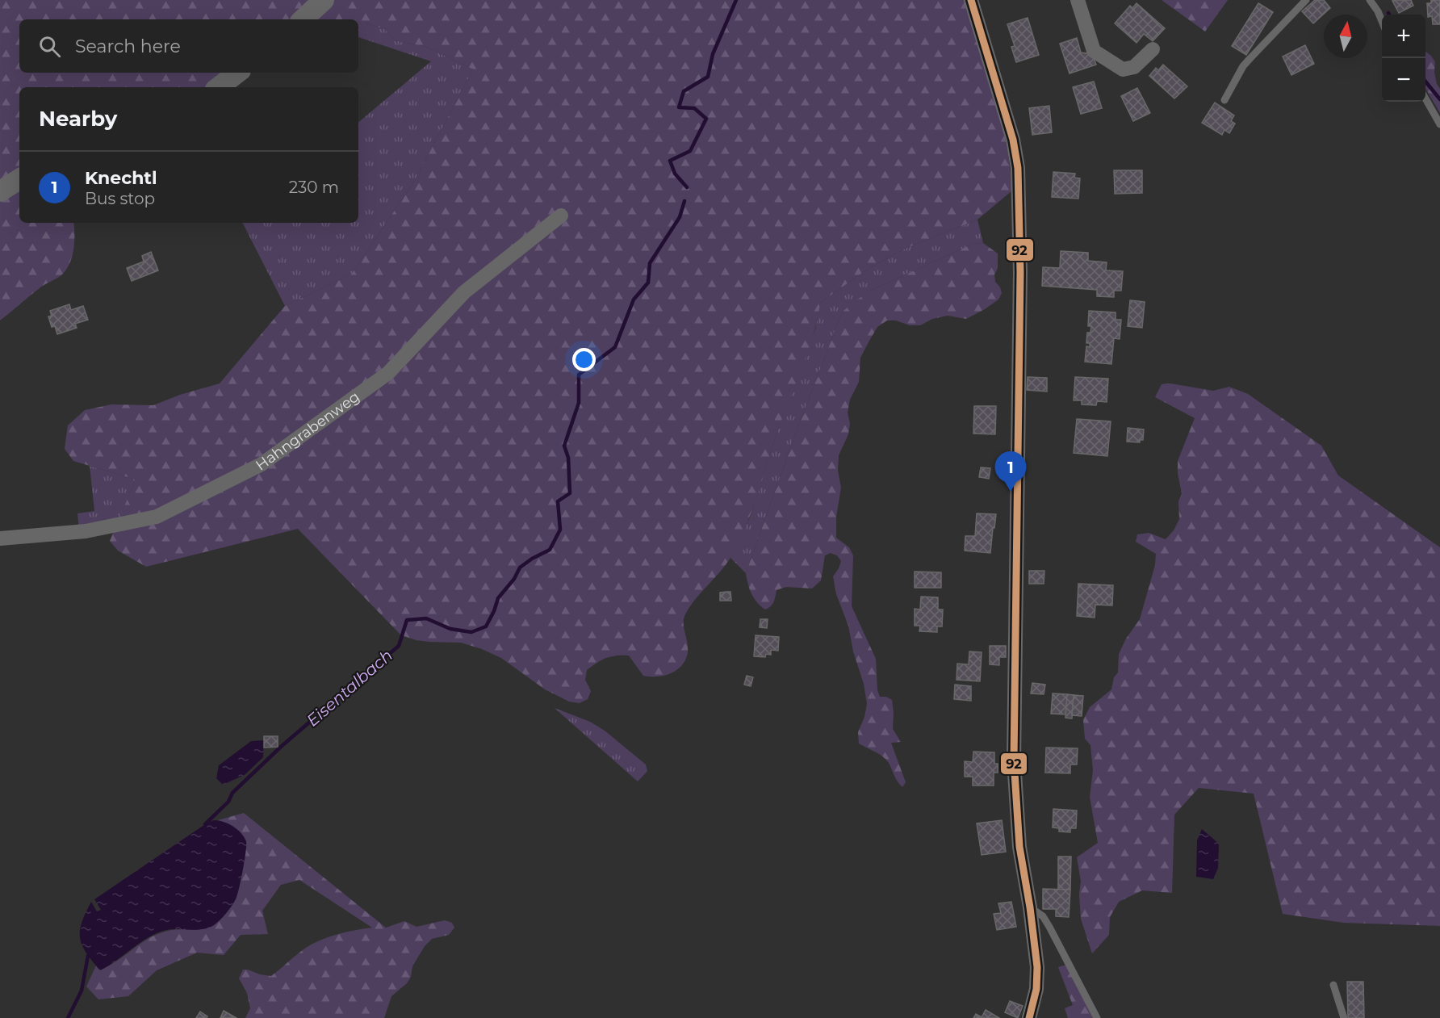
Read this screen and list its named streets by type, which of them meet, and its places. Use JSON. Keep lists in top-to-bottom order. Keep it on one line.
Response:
{"streets":{"street":["Hahngrabenweg"]},"water":["Eisentalbach"],"lines":["transit line 92"],"north":"top","page":{"map_buttons":["+","−"],"search":"Search here","heading":"Nearby","list":[{"mark":"1","name":"Knechtl","note":"Bus stop","value":"230 m"}],"pins":"1"}}
